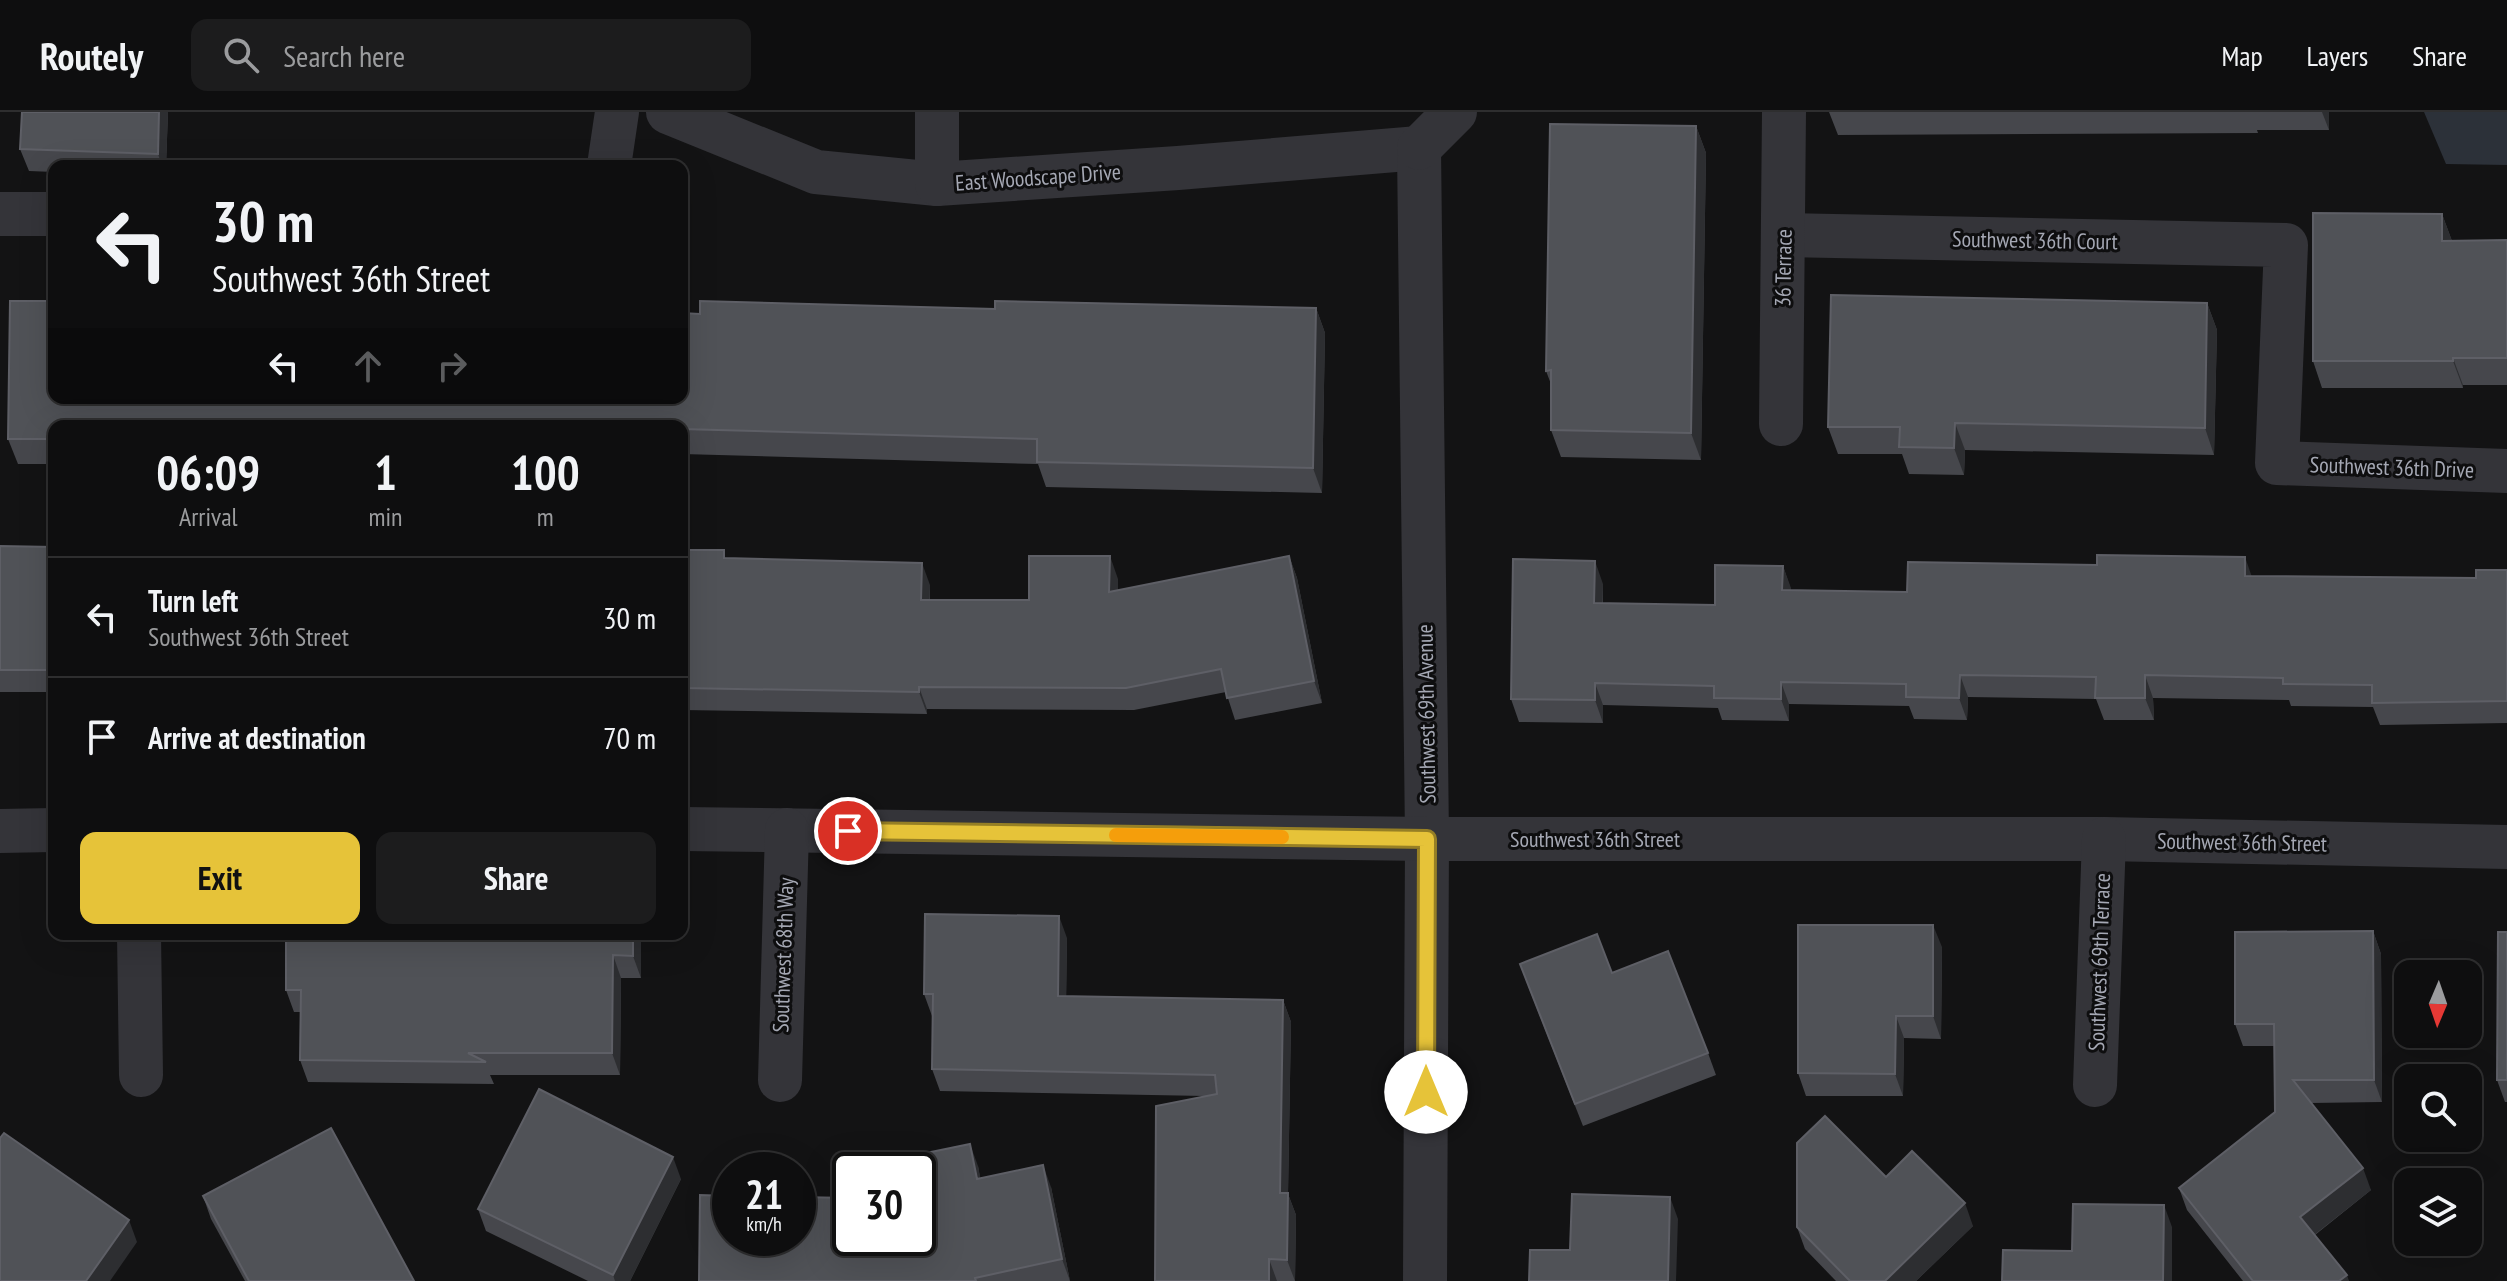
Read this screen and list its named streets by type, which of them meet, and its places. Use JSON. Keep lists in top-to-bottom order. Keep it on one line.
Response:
{"streets":{"street":["East Woodscape Drive","Southwest 36th Court","36 Terrace","Southwest 36th Drive","Southwest 69th Avenue","Southwest 36th Street","Southwest 68th Way","Southwest 69th Terrace"]},"crossings":[["East Woodscape Drive","Southwest 69th Avenue"],["Southwest 36th Court","36 Terrace"],["Southwest 36th Court","Southwest 36th Drive"],["Southwest 69th Avenue","Southwest 36th Street"],["Southwest 36th Street","Southwest 68th Way"],["Southwest 36th Street","Southwest 69th Terrace"]],"north":"bottom","page":{"header":"Routely","search":"Search here","nav":["Map","Layers","Share"],"turn":["30 m","Southwest 36th Street"],"eta":["06:09","Arrival","1","min","100","m"],"list":[{"name":"Turn left","note":"Southwest 36th Street","value":"30 m"},{"name":"Arrive at destination","value":"70 m"}],"buttons":["Exit","Share"],"speed":"21 km/h","limit":"30"}}
